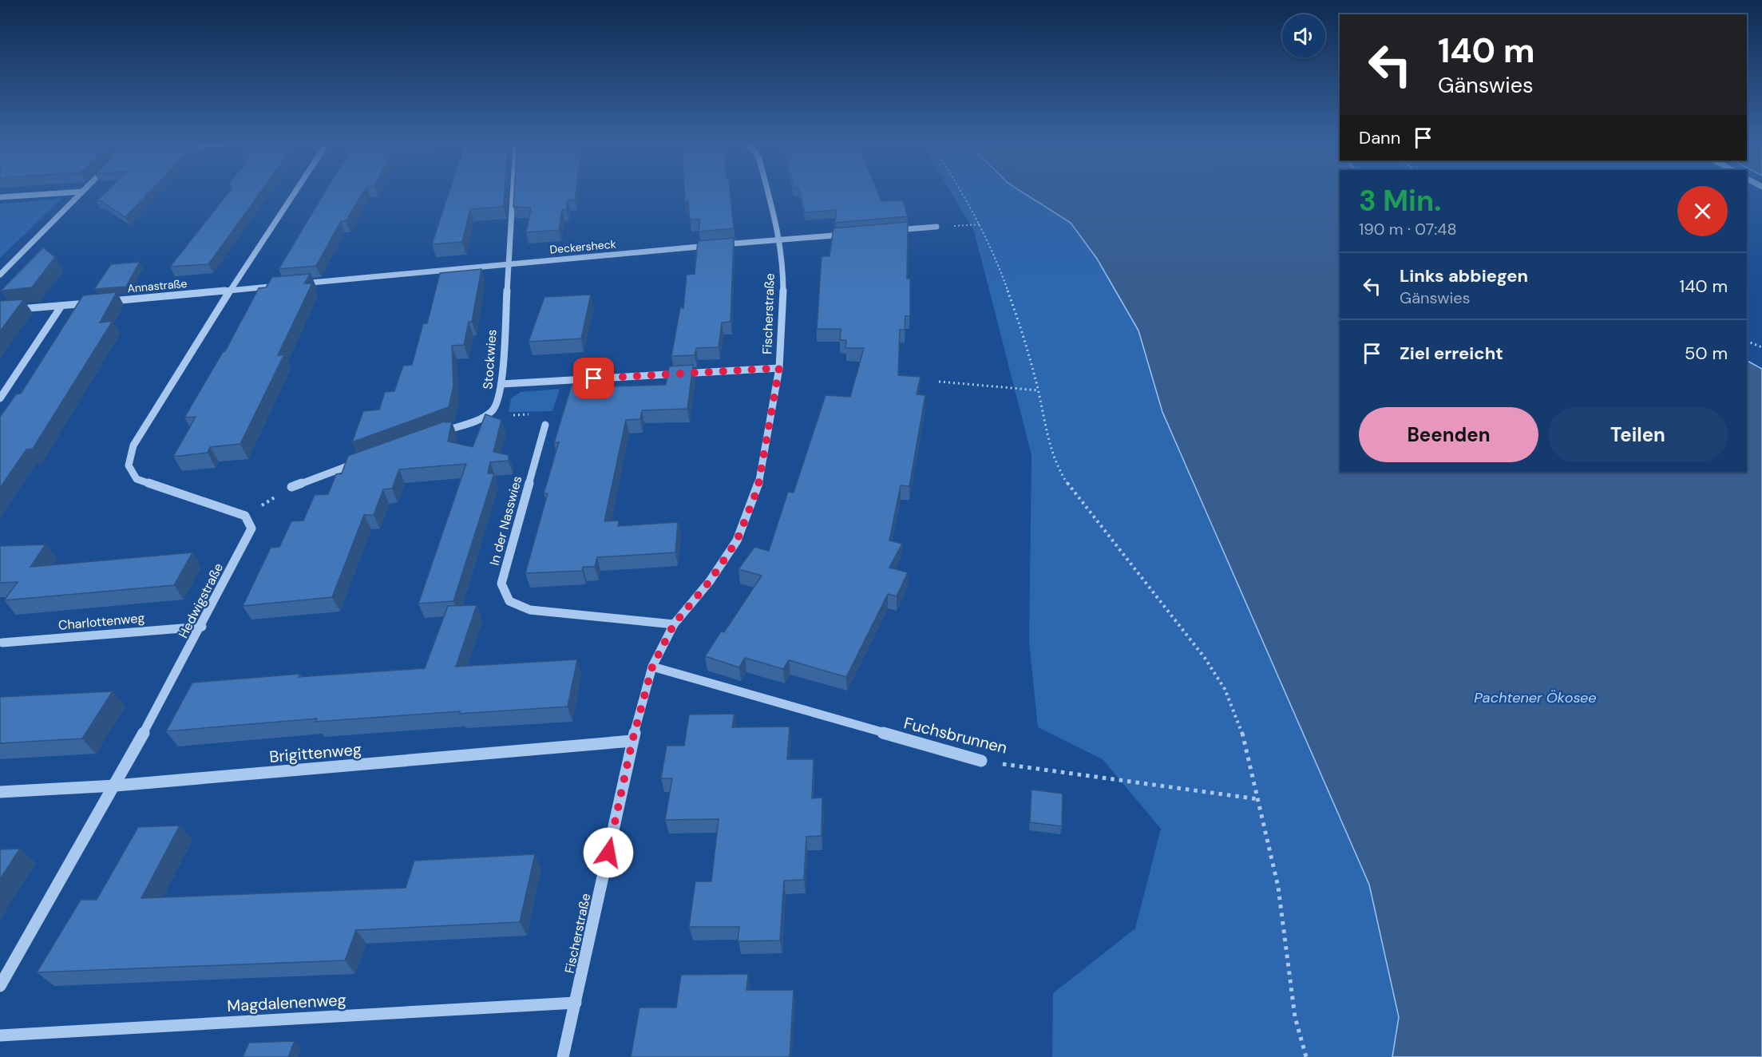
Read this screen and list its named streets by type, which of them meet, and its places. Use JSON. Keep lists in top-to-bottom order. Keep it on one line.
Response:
{"streets":{"street":["Deckersheck","Annastraße","Fischerstraße","Stockwies","In der Nasswies","Hedwigstraße","Charlottenweg","Fuchsbrunnen","Brigittenweg","Magdalenenweg"]},"crossings":[["Deckersheck","Fischerstraße"],["Deckersheck","Stockwies"],["Fischerstraße","In der Nasswies"],["Fischerstraße","Fuchsbrunnen"],["Fischerstraße","Brigittenweg"],["Fischerstraße","Magdalenenweg"],["Hedwigstraße","Charlottenweg"],["Hedwigstraße","Brigittenweg"]],"water":["Pachtener Ökosee"],"page":{"turn":["140 m","Gänswies"],"then":"Dann","heading":["3 Min.","190 m · 07:48"],"list":[{"name":"Links abbiegen","note":"Gänswies","value":"140 m"},{"name":"Ziel erreicht","value":"50 m"}],"buttons":["Beenden","Teilen"]}}
